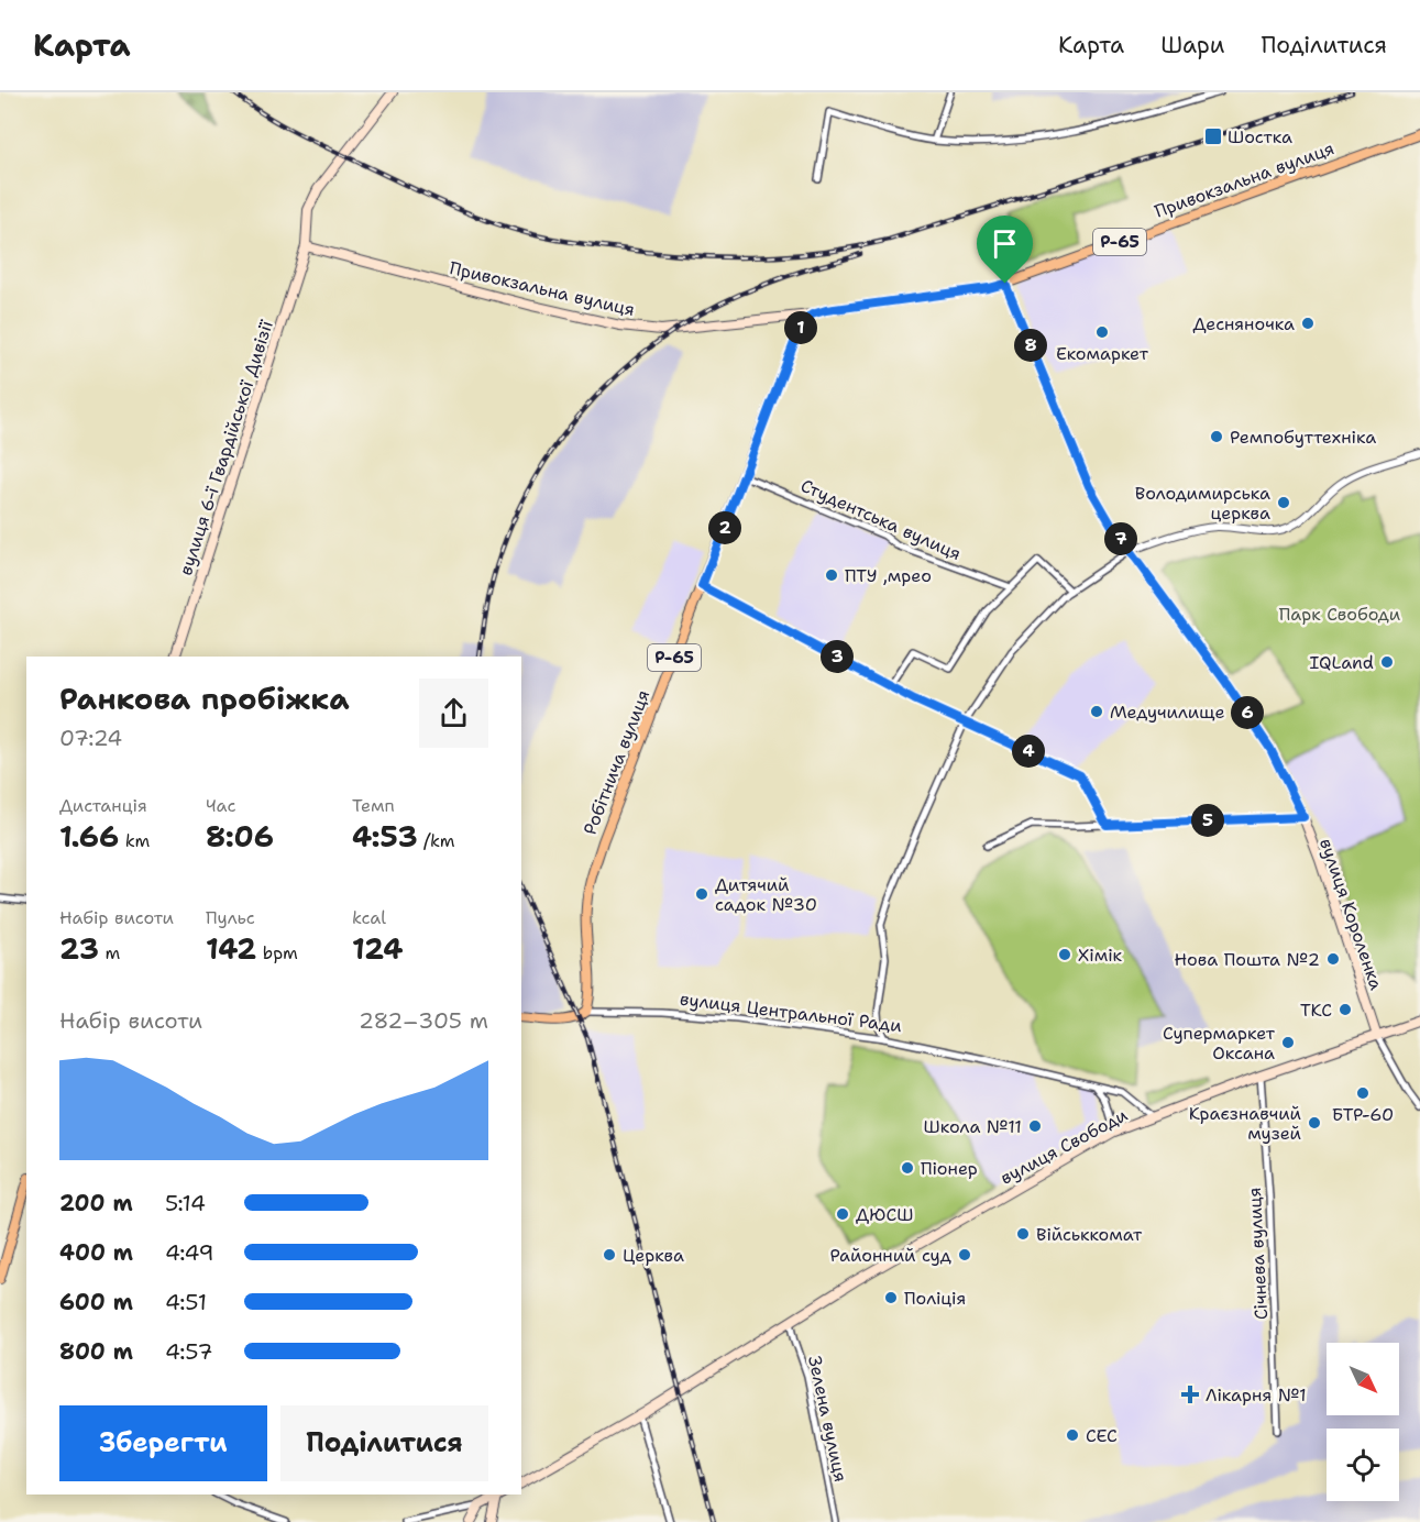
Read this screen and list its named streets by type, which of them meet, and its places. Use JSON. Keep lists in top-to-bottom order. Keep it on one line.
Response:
{"streets":{"main road":["Привокзальна вулиця","Р-65","вулиця 6-ї Гвардійської Дивізії","Робітнича вулиця","вулиця Короленка","вулиця Центральної Ради","вулиця Свободи"],"street":["Студентська вулиця","Січнева вулиця","Зелена вулиця"]},"crossings":[["Привокзальна вулиця","вулиця 6-ї Гвардійської Дивізії"],["Привокзальна вулиця","Робітнича вулиця"],["Привокзальна вулиця","вулиця Короленка"],["Студентська вулиця","Робітнича вулиця"],["Робітнича вулиця","вулиця Центральної Ради"],["вулиця Короленка","вулиця Свободи"],["вулиця Центральної Ради","вулиця Свободи"],["вулиця Свободи","Січнева вулиця"],["вулиця Свободи","Зелена вулиця"]],"parks":["Парк Свободи"],"places":{"transit":["Шостка"],"other":["Десняночка","Екомаркет","Ремпобуттехніка","Володимирська церква","ПТУ ,мрео","IQLand","Медучилище","Дитячий садок №30","Хімік","Нова Пошта №2","ТКС","Супермаркет Оксана","БТР-60","Краєзнавчий музей","Школа №11","Піонер","ДЮСШ","Військкомат","Церква","Районний суд","Поліція","СЕС"],"health":["Лікарня №1"]},"north":"bottom right","page":{"header":"Карта","nav":["Карта","Шари","Поділитися"],"pins":["1","8","2","7","3","6","4","5"],"heading":["Ранкова пробіжка","07:24"],"stats":[["Дистанція","1.66 km"],["Час","8:06"],["Темп","4:53 /km"],["Набір висоти","23 m"],["Пульс","142 bpm"],["kcal","124"]],"chart":["Набір висоти","282–305 m"],"list":[{"name":"200 m","note":"5:14"},{"name":"400 m","note":"4:49"},{"name":"600 m","note":"4:51"},{"name":"800 m","note":"4:57"}],"buttons":["Зберегти","Поділитися"]}}
